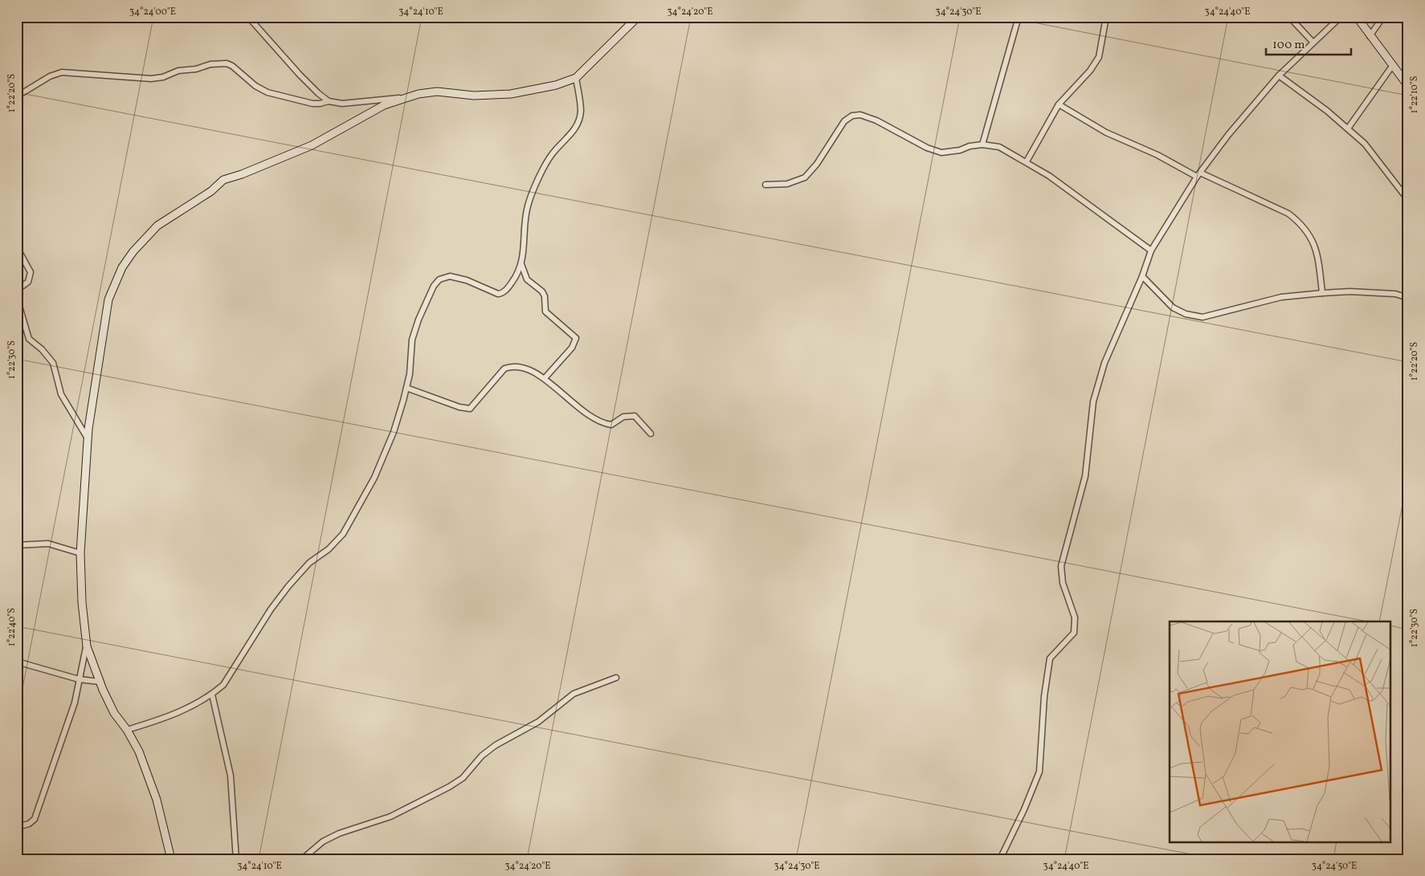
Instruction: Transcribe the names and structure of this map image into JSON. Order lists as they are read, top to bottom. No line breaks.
{"scale_bar":"100 m","coordinates":["34°24'00\"E","34°24'10\"E","34°24'20\"E","34°24'30\"E","34°24'40\"E","1°22'20\"S","1°22'10\"S","1°22'30\"S","1°22'40\"S","34°24'50\"E"]}
